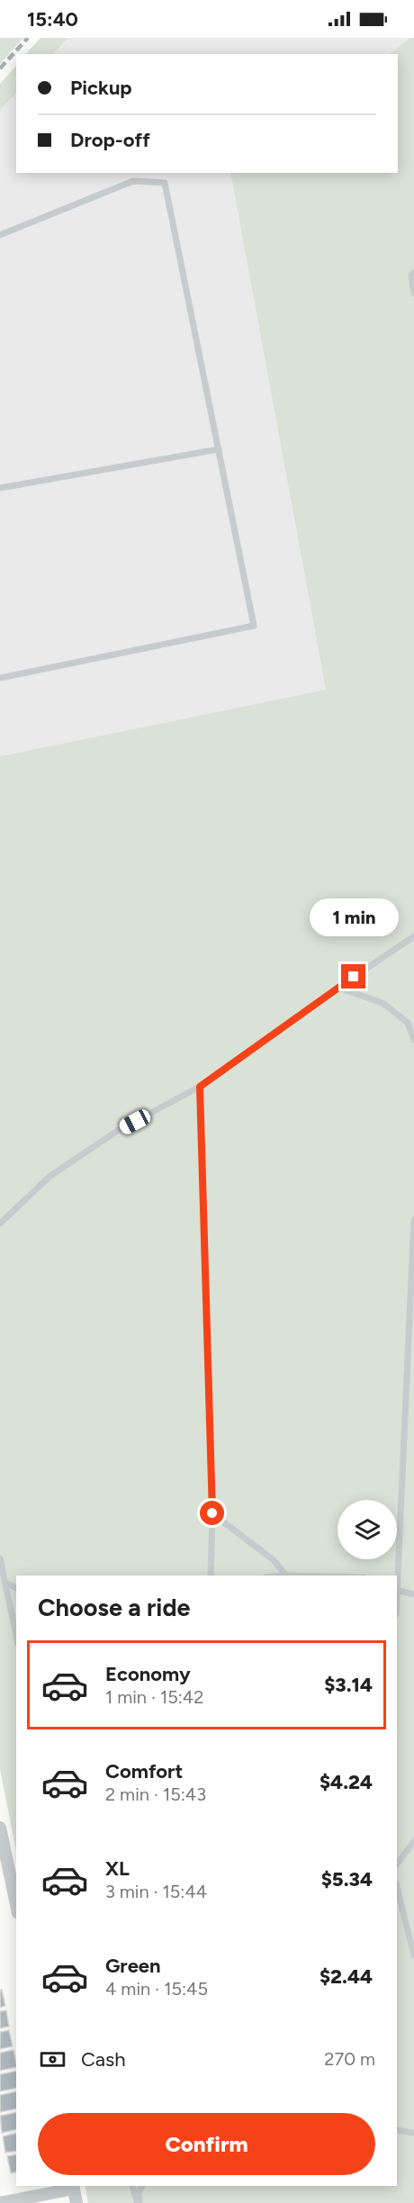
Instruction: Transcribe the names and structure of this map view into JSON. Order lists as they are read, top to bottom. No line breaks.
{"page":{"status":"15:40","banner":["Pickup","Drop-off"],"bubble":"1 min","heading":"Choose a ride","list":[{"name":"Economy","note":"1 min · 15:42","value":"$3.14"},{"name":"Comfort","note":"2 min · 15:43","value":"$4.24"},{"name":"XL","note":"3 min · 15:44","value":"$5.34"},{"name":"Green","note":"4 min · 15:45","value":"$2.44"}],"pay":["Cash","270 m"],"buttons":"Confirm"}}
